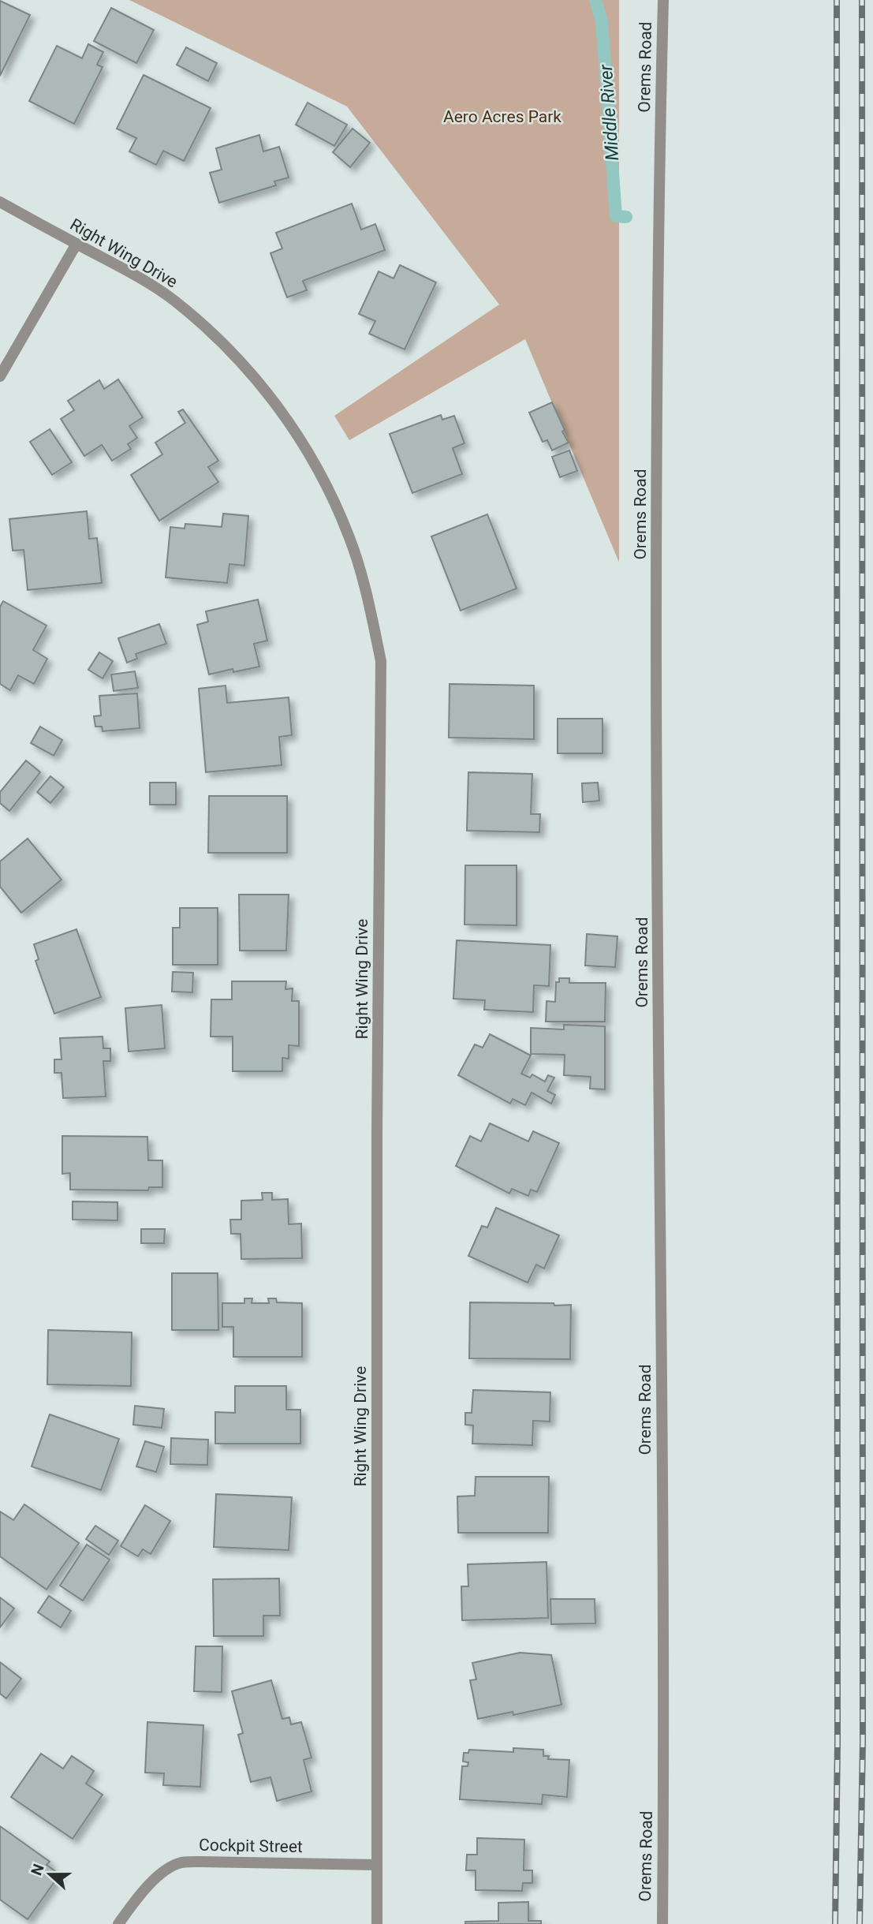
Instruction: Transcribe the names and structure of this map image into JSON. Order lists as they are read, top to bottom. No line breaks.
{"streets":{"street":["Orems Road","Right Wing Drive","Cockpit Street"]},"crossings":[["Right Wing Drive","Cockpit Street"]],"water":["Middle River"],"parks":["Aero Acres Park"],"north":"left"}
